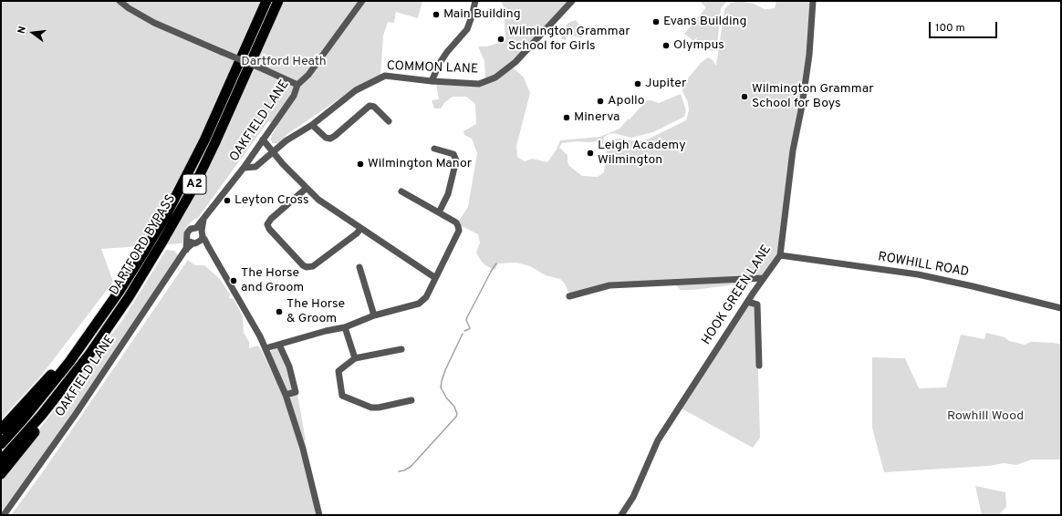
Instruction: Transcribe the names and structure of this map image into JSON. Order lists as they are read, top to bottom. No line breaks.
{"streets":{"highway":["A2","DARTFORD BYPASS"],"street":["COMMON LANE","OAKFIELD LANE","ROWHILL ROAD","HOOK GREEN LANE"]},"crossings":[["COMMON LANE","OAKFIELD LANE"],["ROWHILL ROAD","HOOK GREEN LANE"]],"parks":["Dartford Heath","Rowhill Wood"],"places":["Main Building","Evans Building","Wilmington Grammar School for Girls","Olympus","Jupiter","Wilmington Grammar School for Boys","Apollo","Minerva","Leigh Academy Wilmington","Wilmington Manor","Leyton Cross","The Horse and Groom","The Horse & Groom"],"scale_bar":"100 m","north":"left"}
